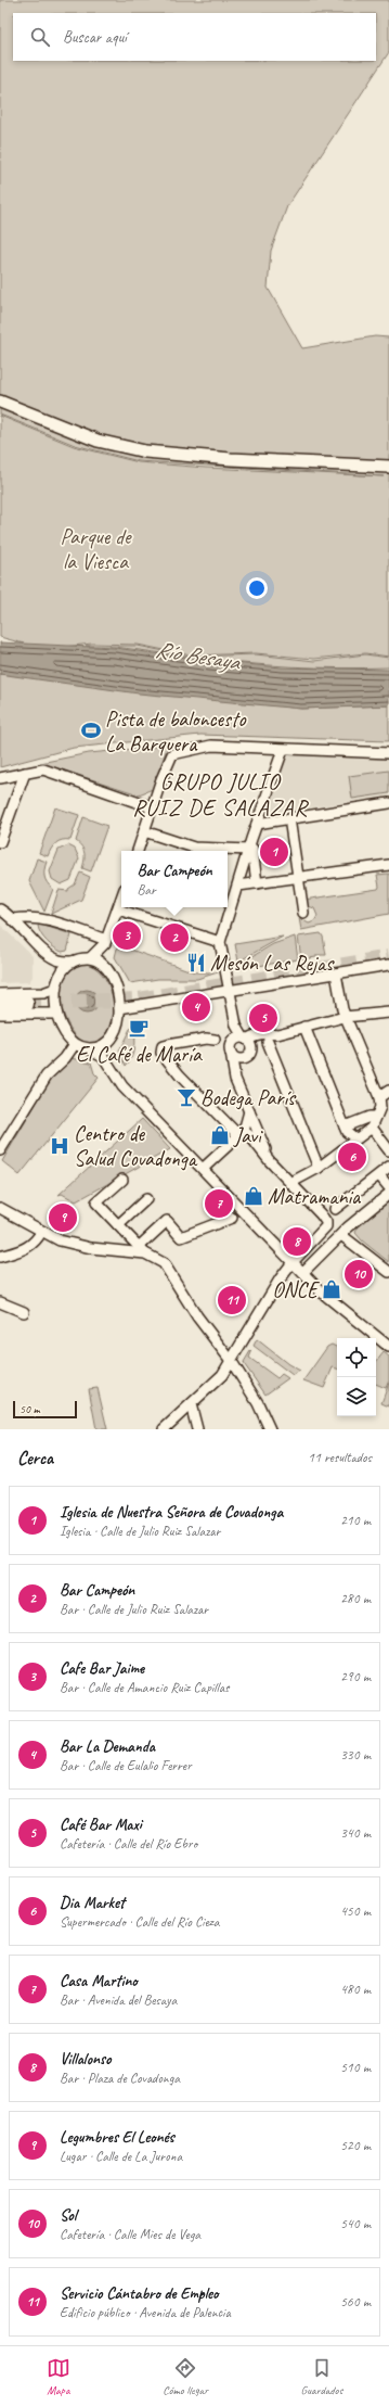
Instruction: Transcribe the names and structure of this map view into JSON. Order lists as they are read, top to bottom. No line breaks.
{"districts":["GRUPO JULIO RUIZ DE SALAZAR"],"water":["Río Besaya"],"parks":["Parque de la Viesca"],"places":{"sports":["Pista de baloncesto La Barquera"],"restaurant":["Mesón Las Rejas"],"cafe":["El Café de María"],"bar":["Bodega París"],"shop":["Javi","Matramania","ONCE"],"hospital":["Centro de Salud Covadonga"]},"scale_bar":"50 m","page":{"search":"Buscar aquí","pins":["1","3","2","4","5","6","7","9","8","10","11"],"popup":["Bar Campeón","Bar"],"scale":"50 m","heading":["Cerca","11 resultados"],"list":[{"mark":"1","name":"Iglesia de Nuestra Señora de Covadonga","note":"Iglesia · Calle de Julio Ruiz Salazar","value":"210 m"},{"mark":"2","name":"Bar Campeón","note":"Bar · Calle de Julio Ruiz Salazar","value":"280 m"},{"mark":"3","name":"Cafe Bar Jaime","note":"Bar · Calle de Amancio Ruiz Capillas","value":"290 m"},{"mark":"4","name":"Bar La Demanda","note":"Bar · Calle de Eulalio Ferrer","value":"330 m"},{"mark":"5","name":"Café Bar Maxi","note":"Cafetería · Calle del Río Ebro","value":"340 m"},{"mark":"6","name":"Dia Market","note":"Supermercado · Calle del Río Cieza","value":"450 m"},{"mark":"7","name":"Casa Martino","note":"Bar · Avenida del Besaya","value":"480 m"},{"mark":"8","name":"Villalonso","note":"Bar · Plaza de Covadonga","value":"510 m"},{"mark":"9","name":"Legumbres El Leonés","note":"Lugar · Calle de La Jurona","value":"520 m"},{"mark":"10","name":"Sol","note":"Cafetería · Calle Mies de Vega","value":"540 m"},{"mark":"11","name":"Servicio Cántabro de Empleo","note":"Edificio público · Avenida de Palencia","value":"560 m"}],"nav":["Mapa","Cómo llegar","Guardados"]}}
